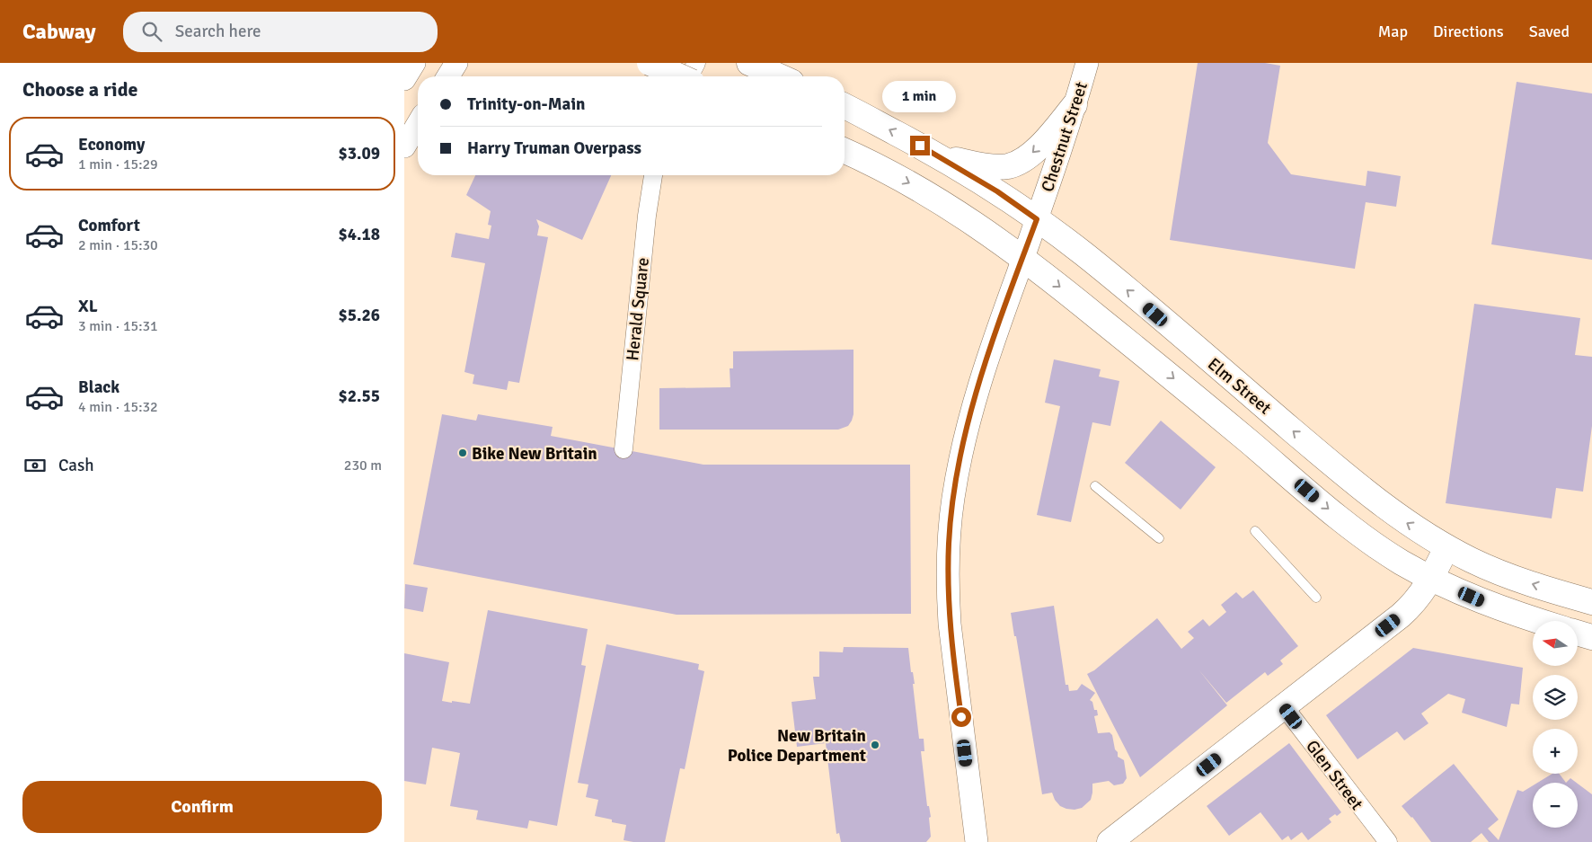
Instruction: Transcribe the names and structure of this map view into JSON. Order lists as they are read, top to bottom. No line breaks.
{"streets":{"main road":["Elm Street"],"street":["Chestnut Street","Herald Square","Glen Street"]},"crossings":[["Chestnut Street","Elm Street"]],"places":["Bike New Britain","New Britain Police Department"],"north":"left","page":{"header":"Cabway","search":"Search here","nav":["Map","Directions","Saved"],"heading":"Choose a ride","banner":["Trinity-on-Main","Harry Truman Overpass"],"bubble":"1 min","list":[{"name":"Economy","note":"1 min · 15:29","value":"$3.09"},{"name":"Comfort","note":"2 min · 15:30","value":"$4.18"},{"name":"XL","note":"3 min · 15:31","value":"$5.26"},{"name":"Black","note":"4 min · 15:32","value":"$2.55"}],"pay":["Cash","230 m"],"map_buttons":["+","−"],"buttons":"Confirm"}}
